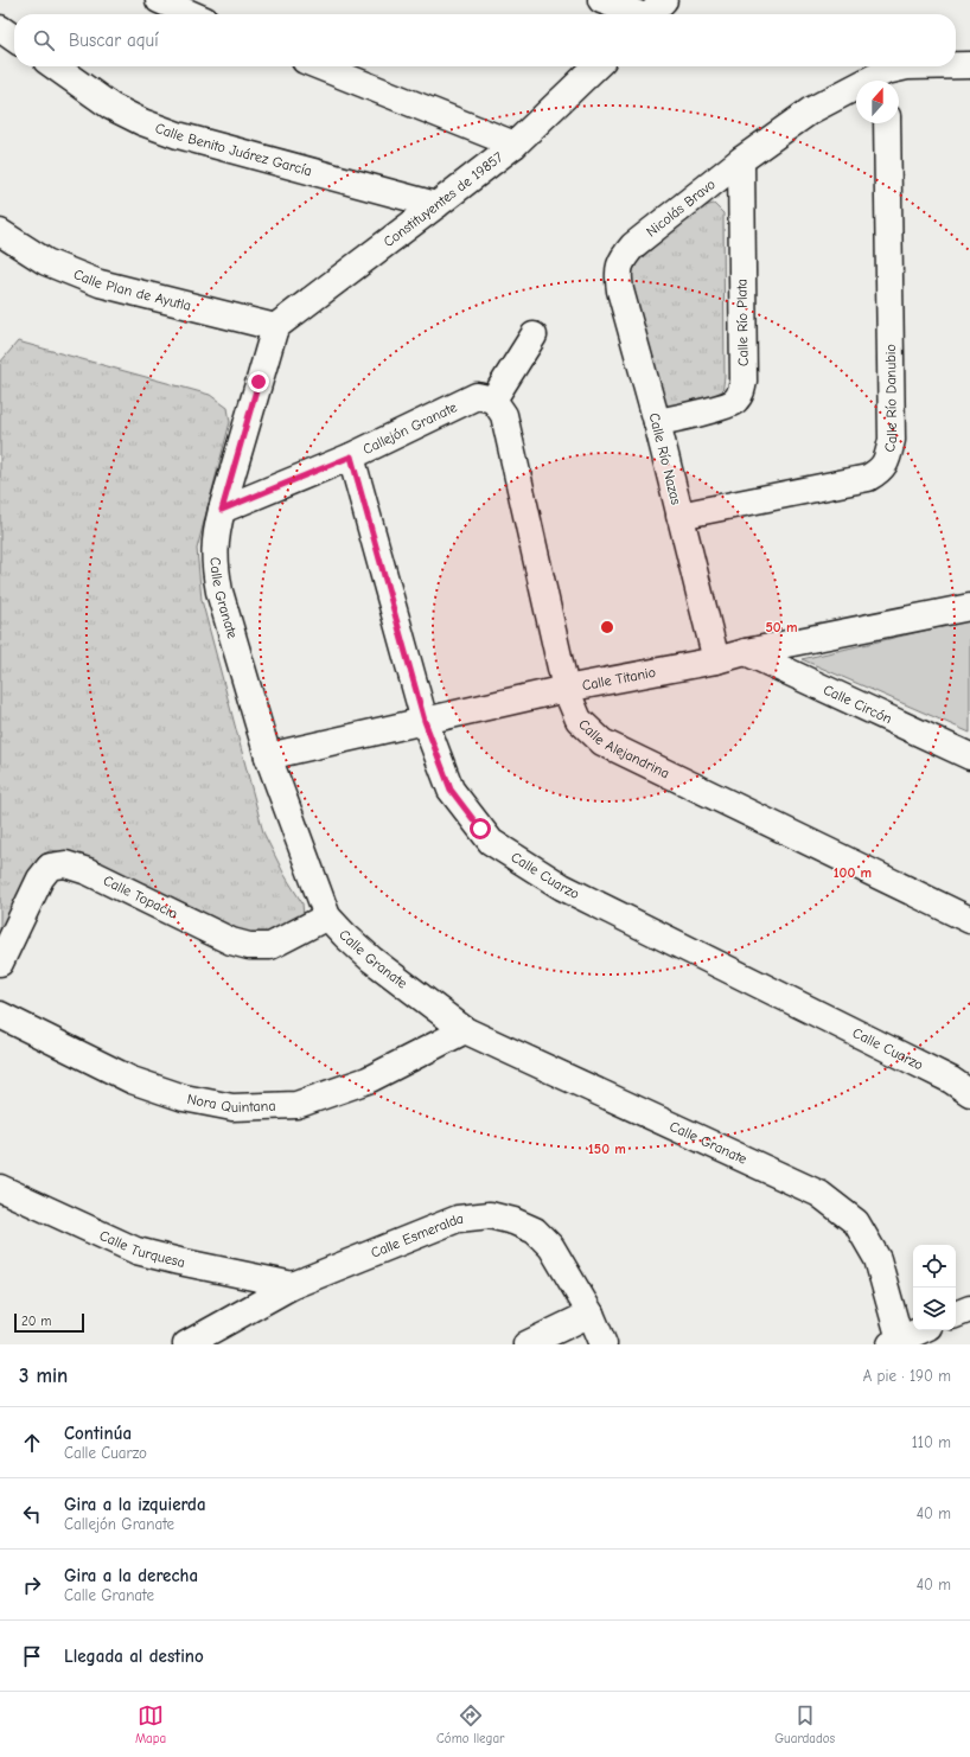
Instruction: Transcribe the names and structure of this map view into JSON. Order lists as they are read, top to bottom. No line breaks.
{"streets":{"street":["Calle Benito Juárez García","Constituyentes de 19857","Nicolás Bravo","Calle Plan de Ayutla","Calle Río Plata","Calle Río Danubio","Callejón Granate","Calle Río Nazas","Calle Granate","Calle Titanio","Calle Circón","Calle Alejandrina","Calle Cuarzo","Calle Topacio","Nora Quintana","Calle Esmeralda","Calle Turquesa"]},"crossings":[["Calle Benito Juárez García","Constituyentes de 19857"],["Constituyentes de 19857","Calle Plan de Ayutla"],["Constituyentes de 19857","Calle Granate"],["Nicolás Bravo","Calle Río Plata"],["Nicolás Bravo","Calle Río Nazas"],["Calle Plan de Ayutla","Calle Granate"],["Calle Río Plata","Calle Río Nazas"],["Calle Río Danubio","Calle Río Nazas"],["Callejón Granate","Calle Granate"],["Callejón Granate","Calle Alejandrina"],["Callejón Granate","Calle Cuarzo"],["Calle Río Nazas","Calle Titanio"],["Calle Granate","Calle Titanio"],["Calle Granate","Calle Topacio"],["Calle Granate","Nora Quintana"],["Calle Titanio","Calle Circón"],["Calle Titanio","Calle Alejandrina"],["Calle Titanio","Calle Cuarzo"],["Calle Esmeralda","Calle Turquesa"]],"scale_bar":"20 m","north":"top","page":{"search":"Buscar aquí","scale":"20 m","heading":["3 min","A pie · 190 m"],"list":[["Continúa","Calle Cuarzo","110 m"],["Gira a la izquierda","Callejón Granate","40 m"],["Gira a la derecha","Calle Granate","40 m"],"Llegada al destino"],"nav":["Mapa","Cómo llegar","Guardados"]},"rings":["50 m","100 m","150 m"]}
